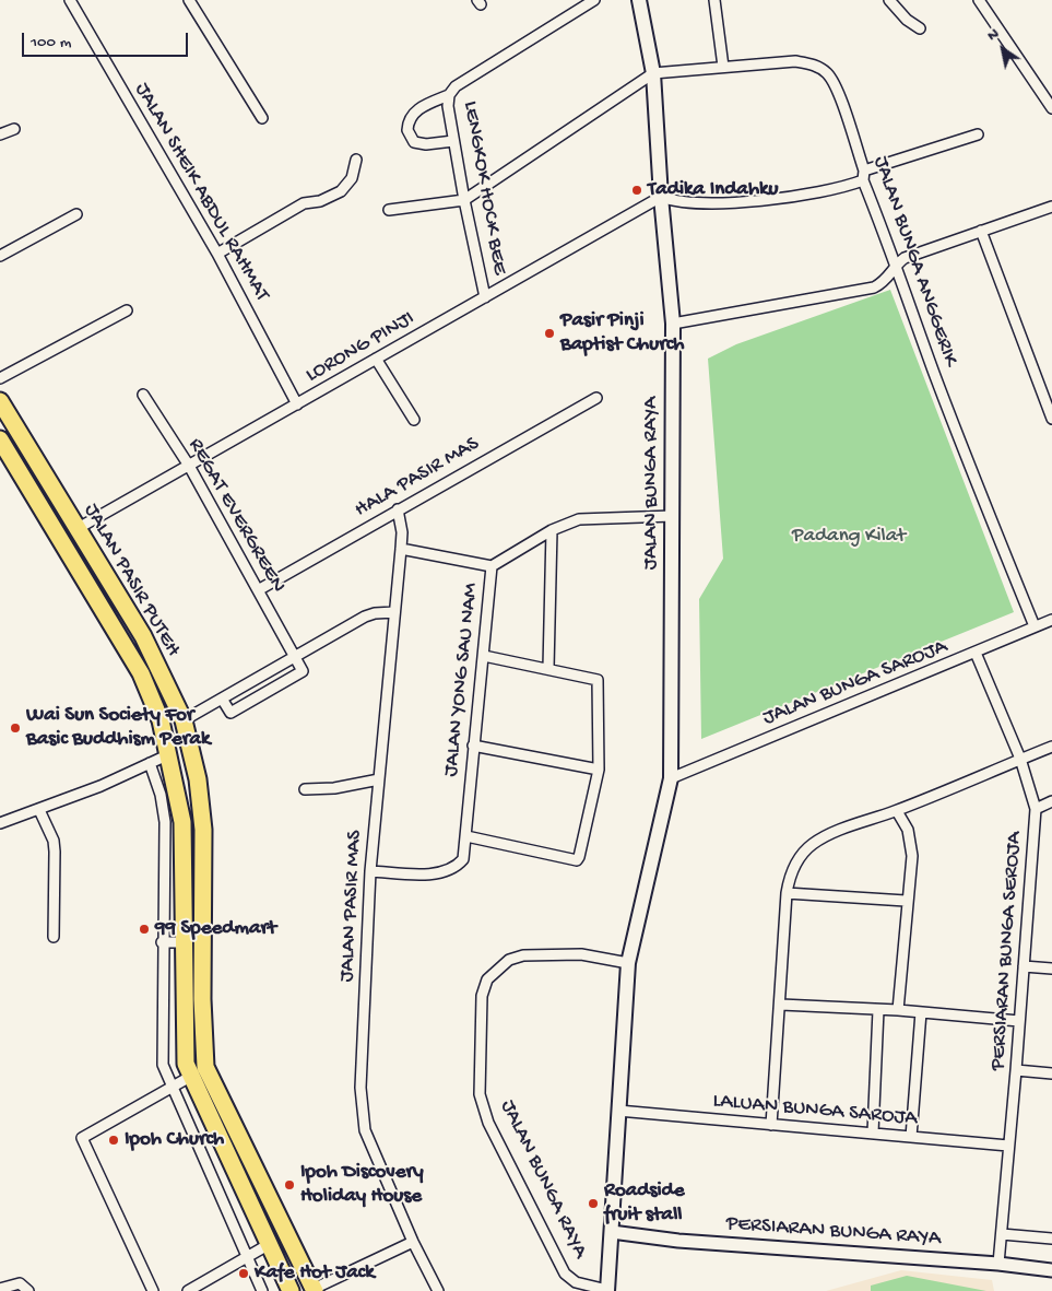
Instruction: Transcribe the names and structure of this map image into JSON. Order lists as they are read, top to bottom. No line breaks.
{"streets":{"main road":["JALAN BUNGA RAYA","JALAN PASIR PUTEH"],"street":["LENGKOK HOCK BEE","JALAN SHEIK ABDUL RAHMAT","JALAN BUNGA ANGGERIK","LORONG PINJI","HALA PASIR MAS","REGAT EVERGREEN","JALAN YONG SAU NAM","JALAN BUNGA SAROJA","JALAN PASIR MAS","PERSIARAN BUNGA SEROJA","LALUAN BUNGA SAROJA","PERSIARAN BUNGA RAYA"]},"crossings":[["LENGKOK HOCK BEE","LORONG PINJI"],["JALAN SHEIK ABDUL RAHMAT","LORONG PINJI"],["JALAN BUNGA ANGGERIK","JALAN BUNGA RAYA"],["JALAN BUNGA ANGGERIK","JALAN BUNGA SAROJA"],["LORONG PINJI","JALAN BUNGA RAYA"],["LORONG PINJI","REGAT EVERGREEN"],["LORONG PINJI","JALAN PASIR PUTEH"],["HALA PASIR MAS","REGAT EVERGREEN"],["HALA PASIR MAS","JALAN PASIR MAS"],["JALAN BUNGA RAYA","JALAN YONG SAU NAM"],["JALAN BUNGA RAYA","JALAN BUNGA SAROJA"],["JALAN BUNGA RAYA","LALUAN BUNGA SAROJA"],["JALAN BUNGA RAYA","PERSIARAN BUNGA RAYA"],["JALAN YONG SAU NAM","JALAN PASIR MAS"],["JALAN BUNGA SAROJA","PERSIARAN BUNGA SEROJA"],["PERSIARAN BUNGA SEROJA","LALUAN BUNGA SAROJA"],["PERSIARAN BUNGA SEROJA","PERSIARAN BUNGA RAYA"]],"parks":["Padang Kilat"],"places":["Tadika Indahku","Pasir Pinji Baptist Church","Wai Sun Society For Basic Buddhism Perak","99 Speedmart","Ipoh Church","Ipoh Discovery Holiday House","Roadside fruit stall","Kafe Hot Jack"],"scale_bar":"100 m","north":"top left"}
